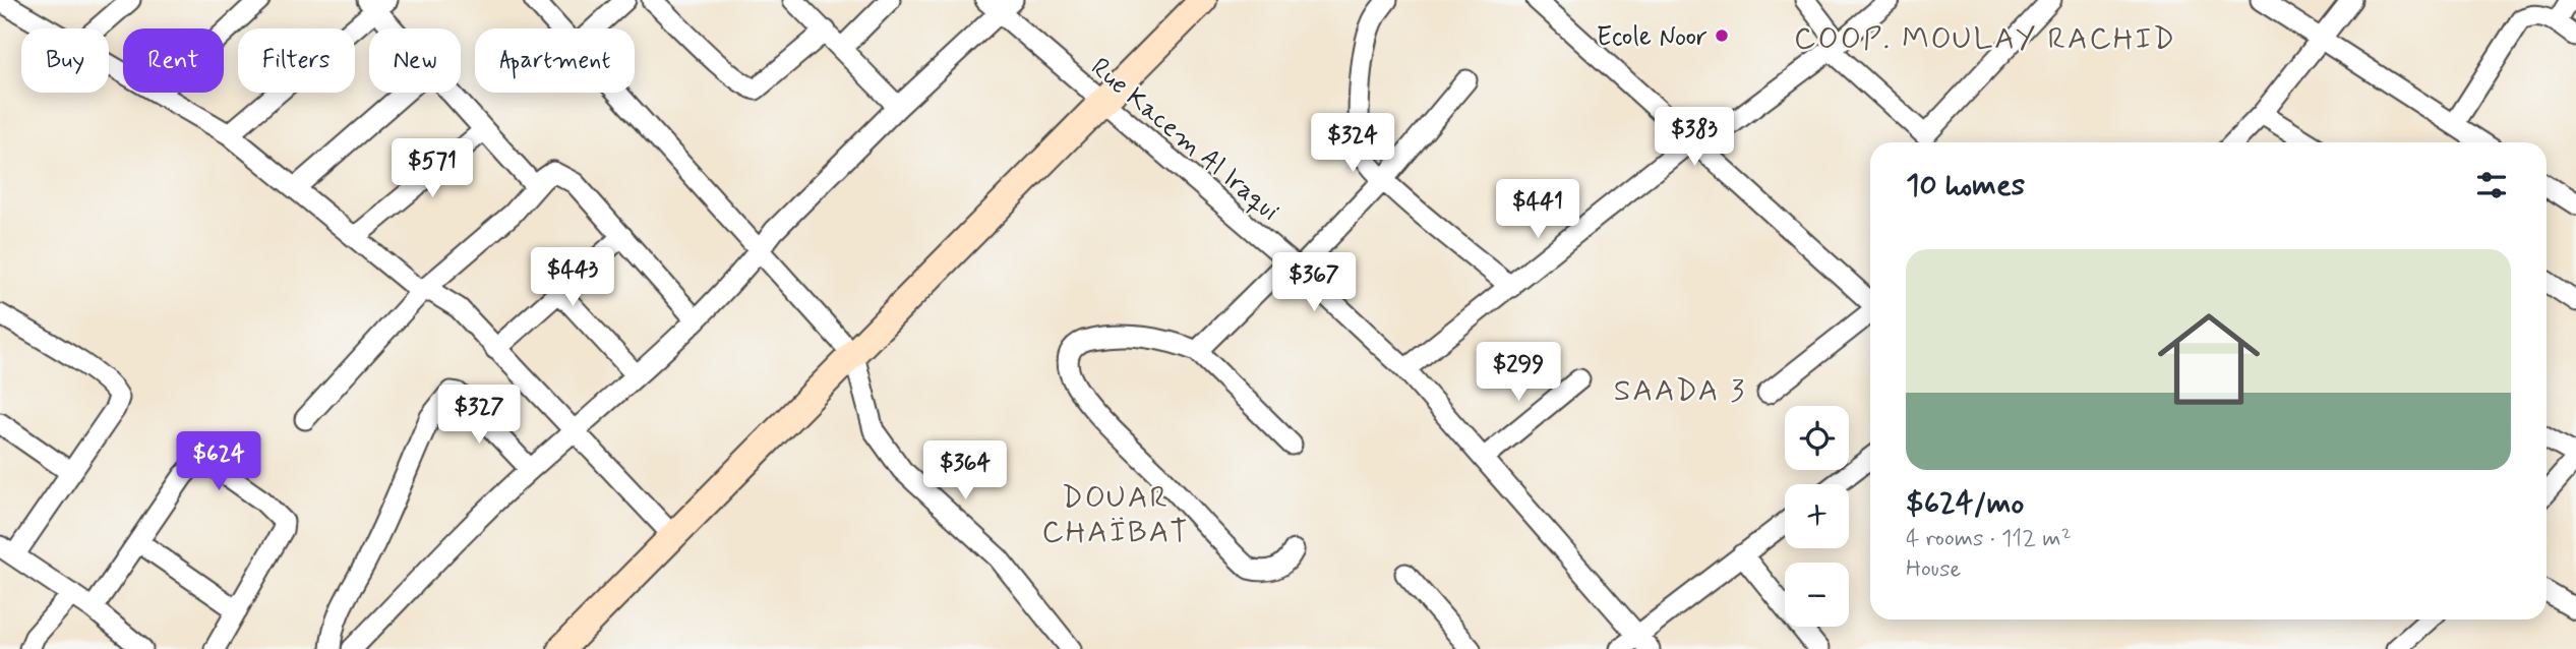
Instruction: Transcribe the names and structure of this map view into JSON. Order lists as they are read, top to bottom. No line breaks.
{"streets":{"street":["Rue Kacem Al Iraqui"]},"districts":["COOP. MOULAY RACHID","SAADA 3","DOUAR CHAÏBAT"],"places":["Ecole Noor"],"page":{"chip":["Buy","Rent","Filters","New","Apartment"],"price":["$383","$324","$571","$441","$443","$367","$299","$327","$624","$364"],"heading":"10 homes","list":[{"name":"$624/mo","note":"4 rooms · 112 m² · House"}],"map_buttons":["+","−"]}}
